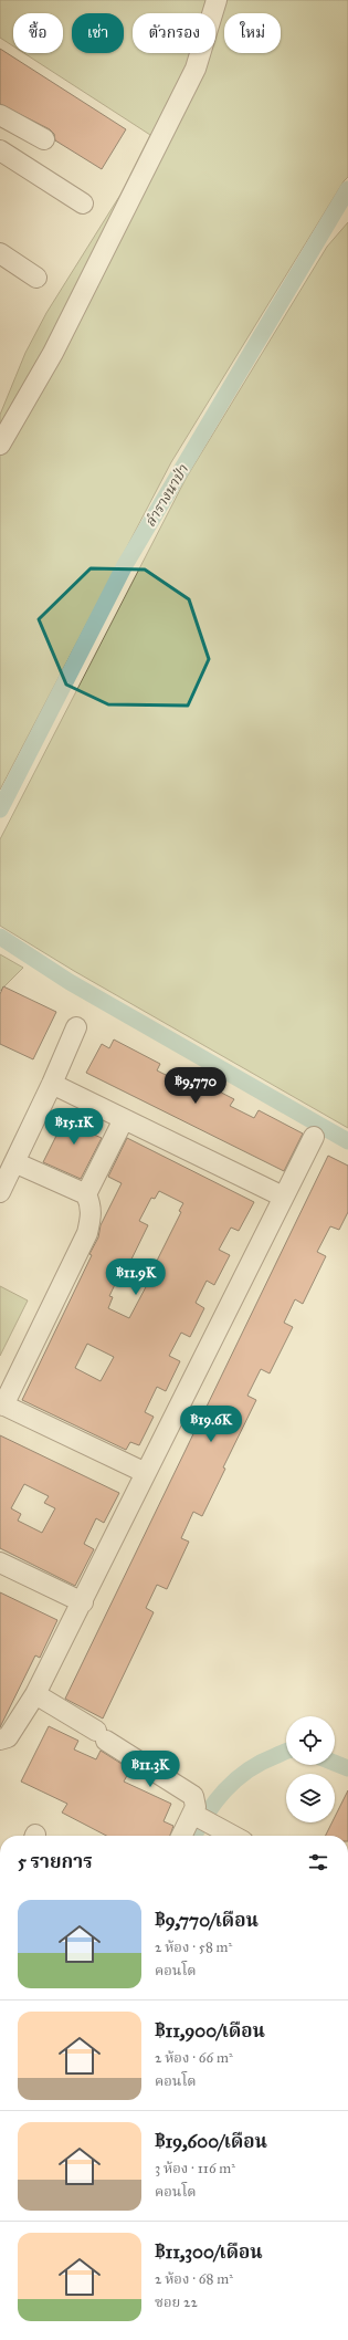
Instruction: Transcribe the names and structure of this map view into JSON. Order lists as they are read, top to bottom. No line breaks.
{"water":["ลำรางนาป่า"],"page":{"chip":["ซื้อ","เช่า","ตัวกรอง","ใหม่"],"price":["฿9,770","฿15.1K","฿11.9K","฿19.6K","฿11.3K"],"heading":"5 รายการ","list":[{"name":"฿9,770/เดือน","note":"2 ห้อง · 58 m² · คอนโด"},{"name":"฿11,900/เดือน","note":"2 ห้อง · 66 m² · คอนโด"},{"name":"฿19,600/เดือน","note":"3 ห้อง · 116 m² · คอนโด"},{"name":"฿11,300/เดือน","note":"2 ห้อง · 68 m² · ซอย 22"}]}}
